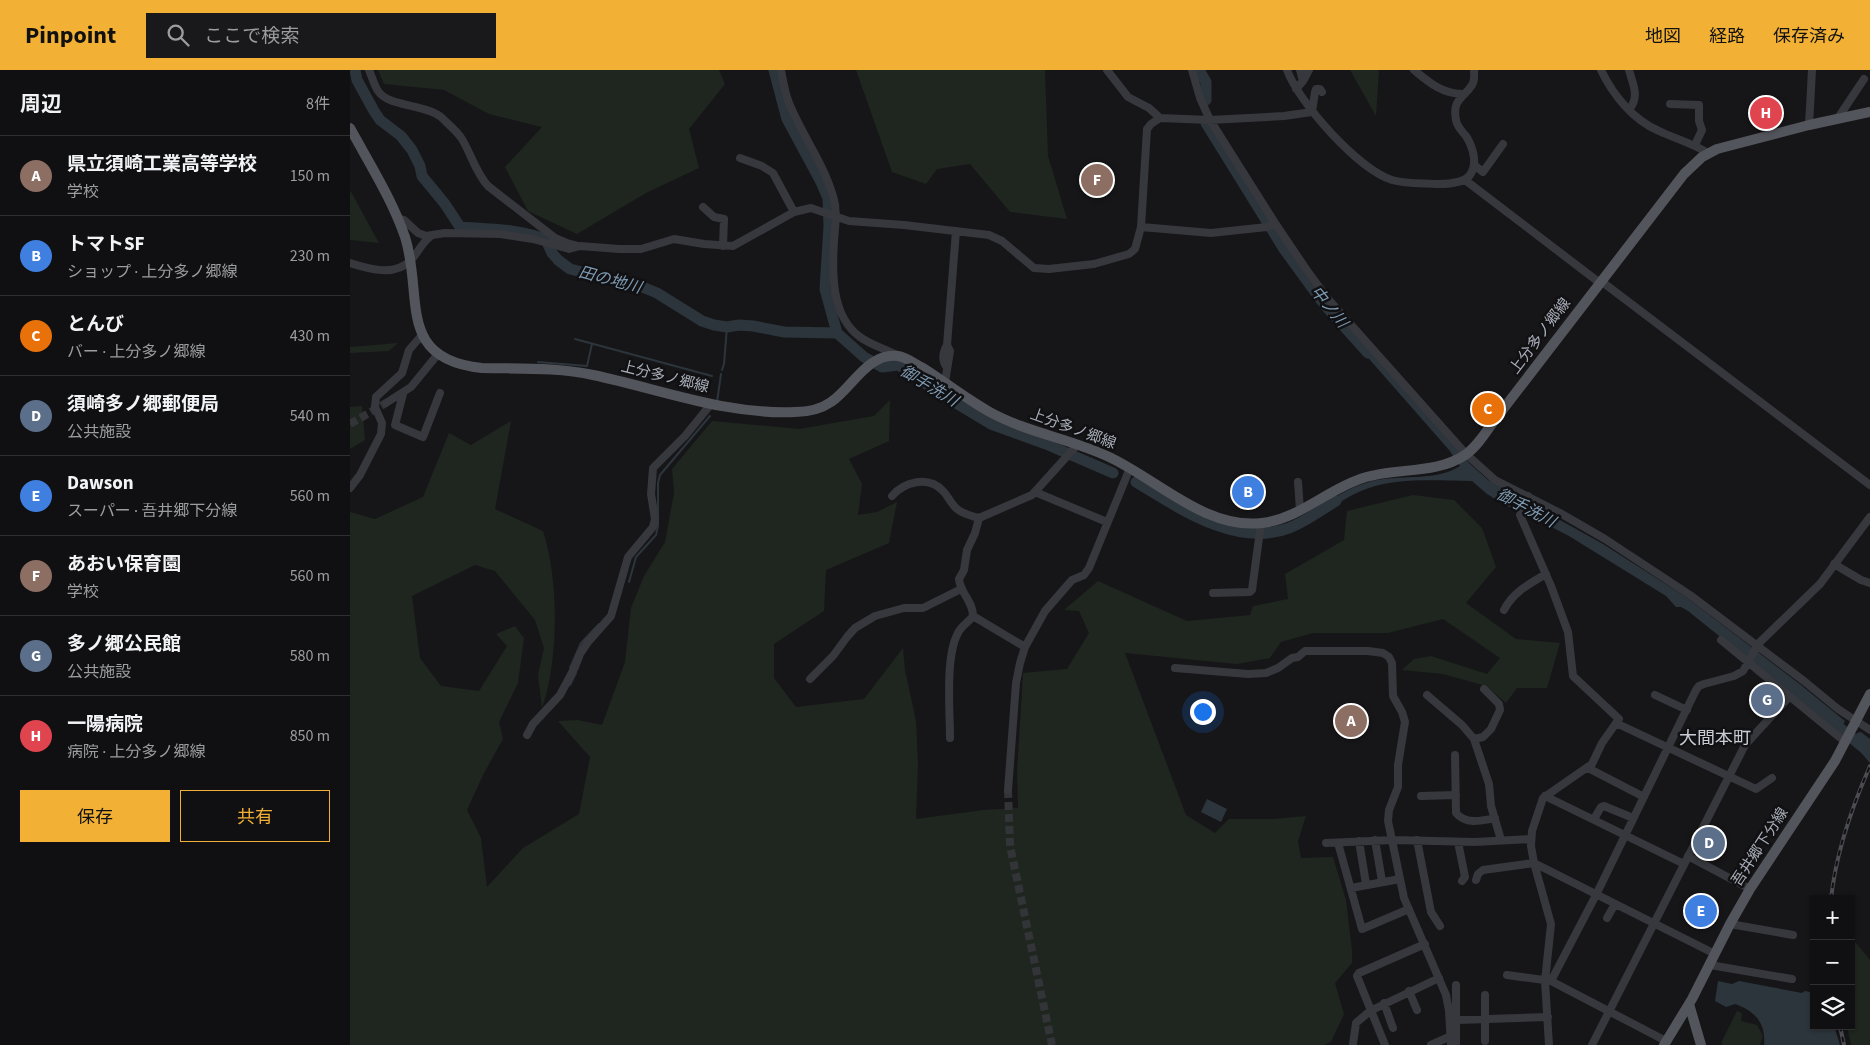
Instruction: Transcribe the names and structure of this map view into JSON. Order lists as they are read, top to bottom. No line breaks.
{"streets":{"main road":["上分多ノ郷線","吾井郷下分線"]},"districts":["大間本町"],"water":["田の地川","中ノ川","御手洗川"],"page":{"header":"Pinpoint","search":"ここで検索","nav":["地図","経路","保存済み"],"heading":["周辺","8件"],"pins":["H","F","C","B","G","A","D","E"],"list":[{"mark":"A","name":"県立須崎工業高等学校","note":"学校","value":"150 m"},{"mark":"B","name":"トマトSF","note":"ショップ · 上分多ノ郷線","value":"230 m"},{"mark":"C","name":"とんび","note":"バー · 上分多ノ郷線","value":"430 m"},{"mark":"D","name":"須崎多ノ郷郵便局","note":"公共施設","value":"540 m"},{"mark":"E","name":"Dawson","note":"スーパー · 吾井郷下分線","value":"560 m"},{"mark":"F","name":"あおい保育園","note":"学校","value":"560 m"},{"mark":"G","name":"多ノ郷公民館","note":"公共施設","value":"580 m"},{"mark":"H","name":"一陽病院","note":"病院 · 上分多ノ郷線","value":"850 m"}],"buttons":["保存","共有"],"map_buttons":["+","−"]}}
